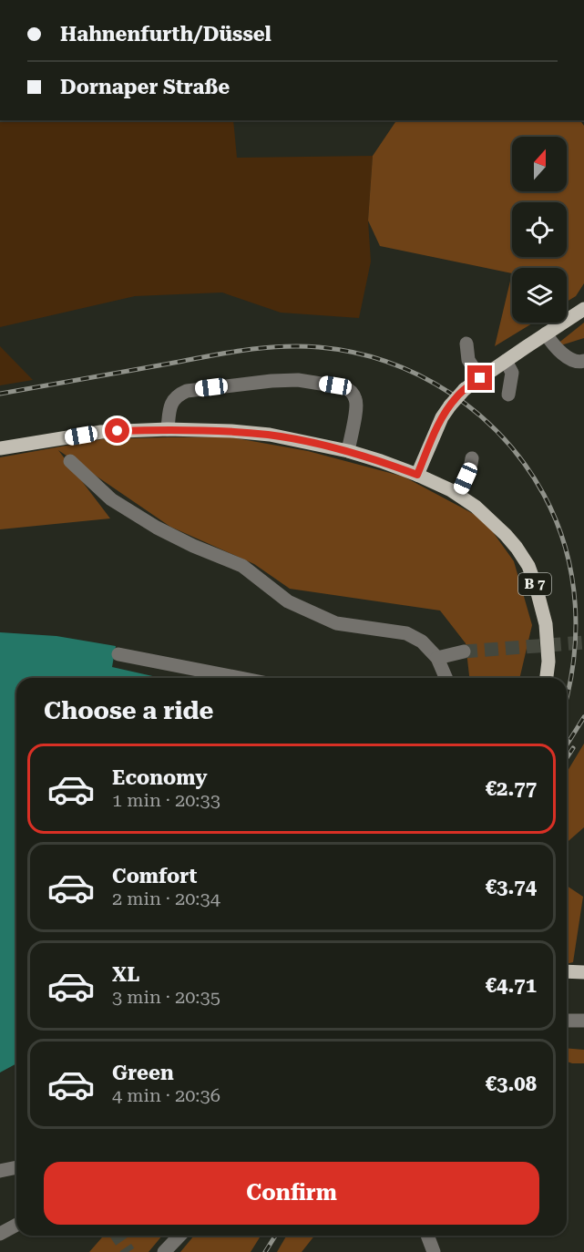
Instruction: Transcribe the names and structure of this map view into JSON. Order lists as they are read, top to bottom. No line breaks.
{"streets":{"main road":["B 7"]},"north":"top","page":{"banner":["Hahnenfurth/Düssel","Dornaper Straße"],"heading":"Choose a ride","list":[{"name":"Economy","note":"1 min · 20:33","value":"€2.77"},{"name":"Comfort","note":"2 min · 20:34","value":"€3.74"},{"name":"XL","note":"3 min · 20:35","value":"€4.71"},{"name":"Green","note":"4 min · 20:36","value":"€3.08"}],"buttons":"Confirm"}}
